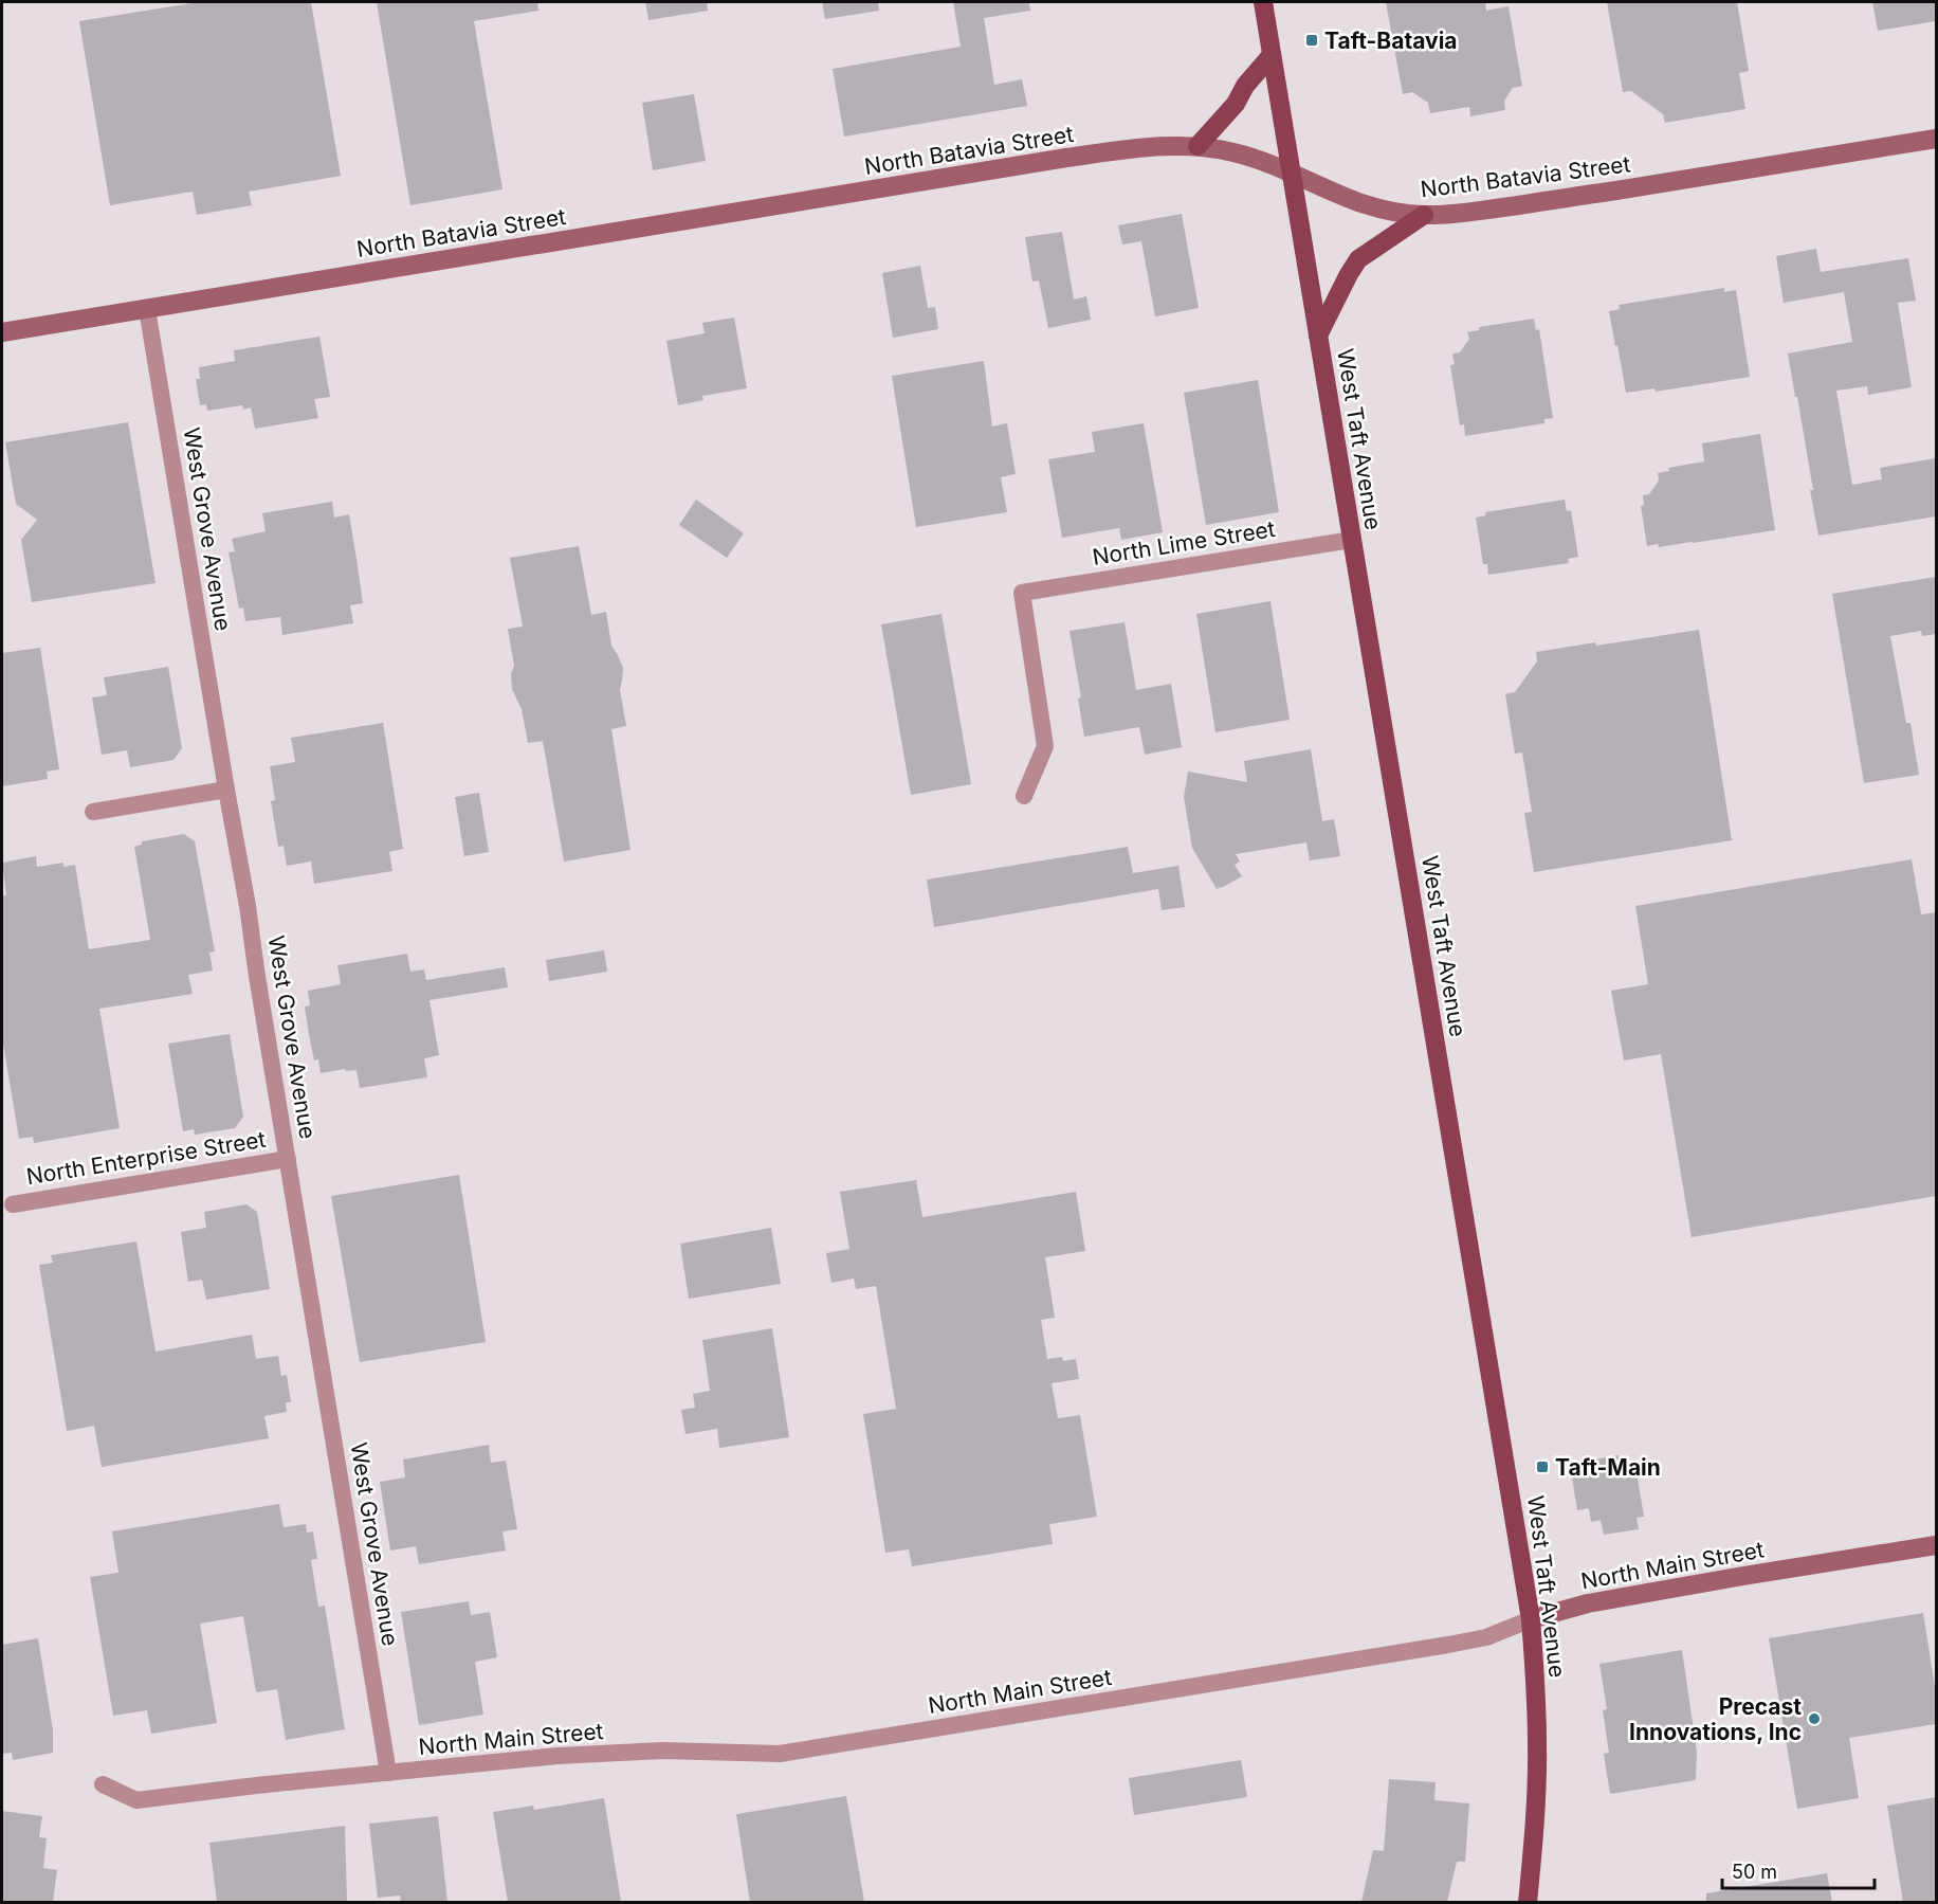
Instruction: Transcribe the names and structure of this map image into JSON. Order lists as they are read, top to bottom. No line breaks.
{"streets":{"main road":["North Batavia Street","West Taft Avenue","North Main Street"],"street":["West Grove Avenue","North Lime Street","North Enterprise Street"]},"crossings":[["North Batavia Street","West Taft Avenue"],["North Batavia Street","West Grove Avenue"],["West Taft Avenue","North Lime Street"],["West Taft Avenue","North Main Street"],["West Grove Avenue","North Enterprise Street"],["West Grove Avenue","North Main Street"]],"places":{"transit":["Taft-Batavia","Taft-Main"],"other":["Precast Innovations, Inc"]},"scale_bar":"50 m"}
